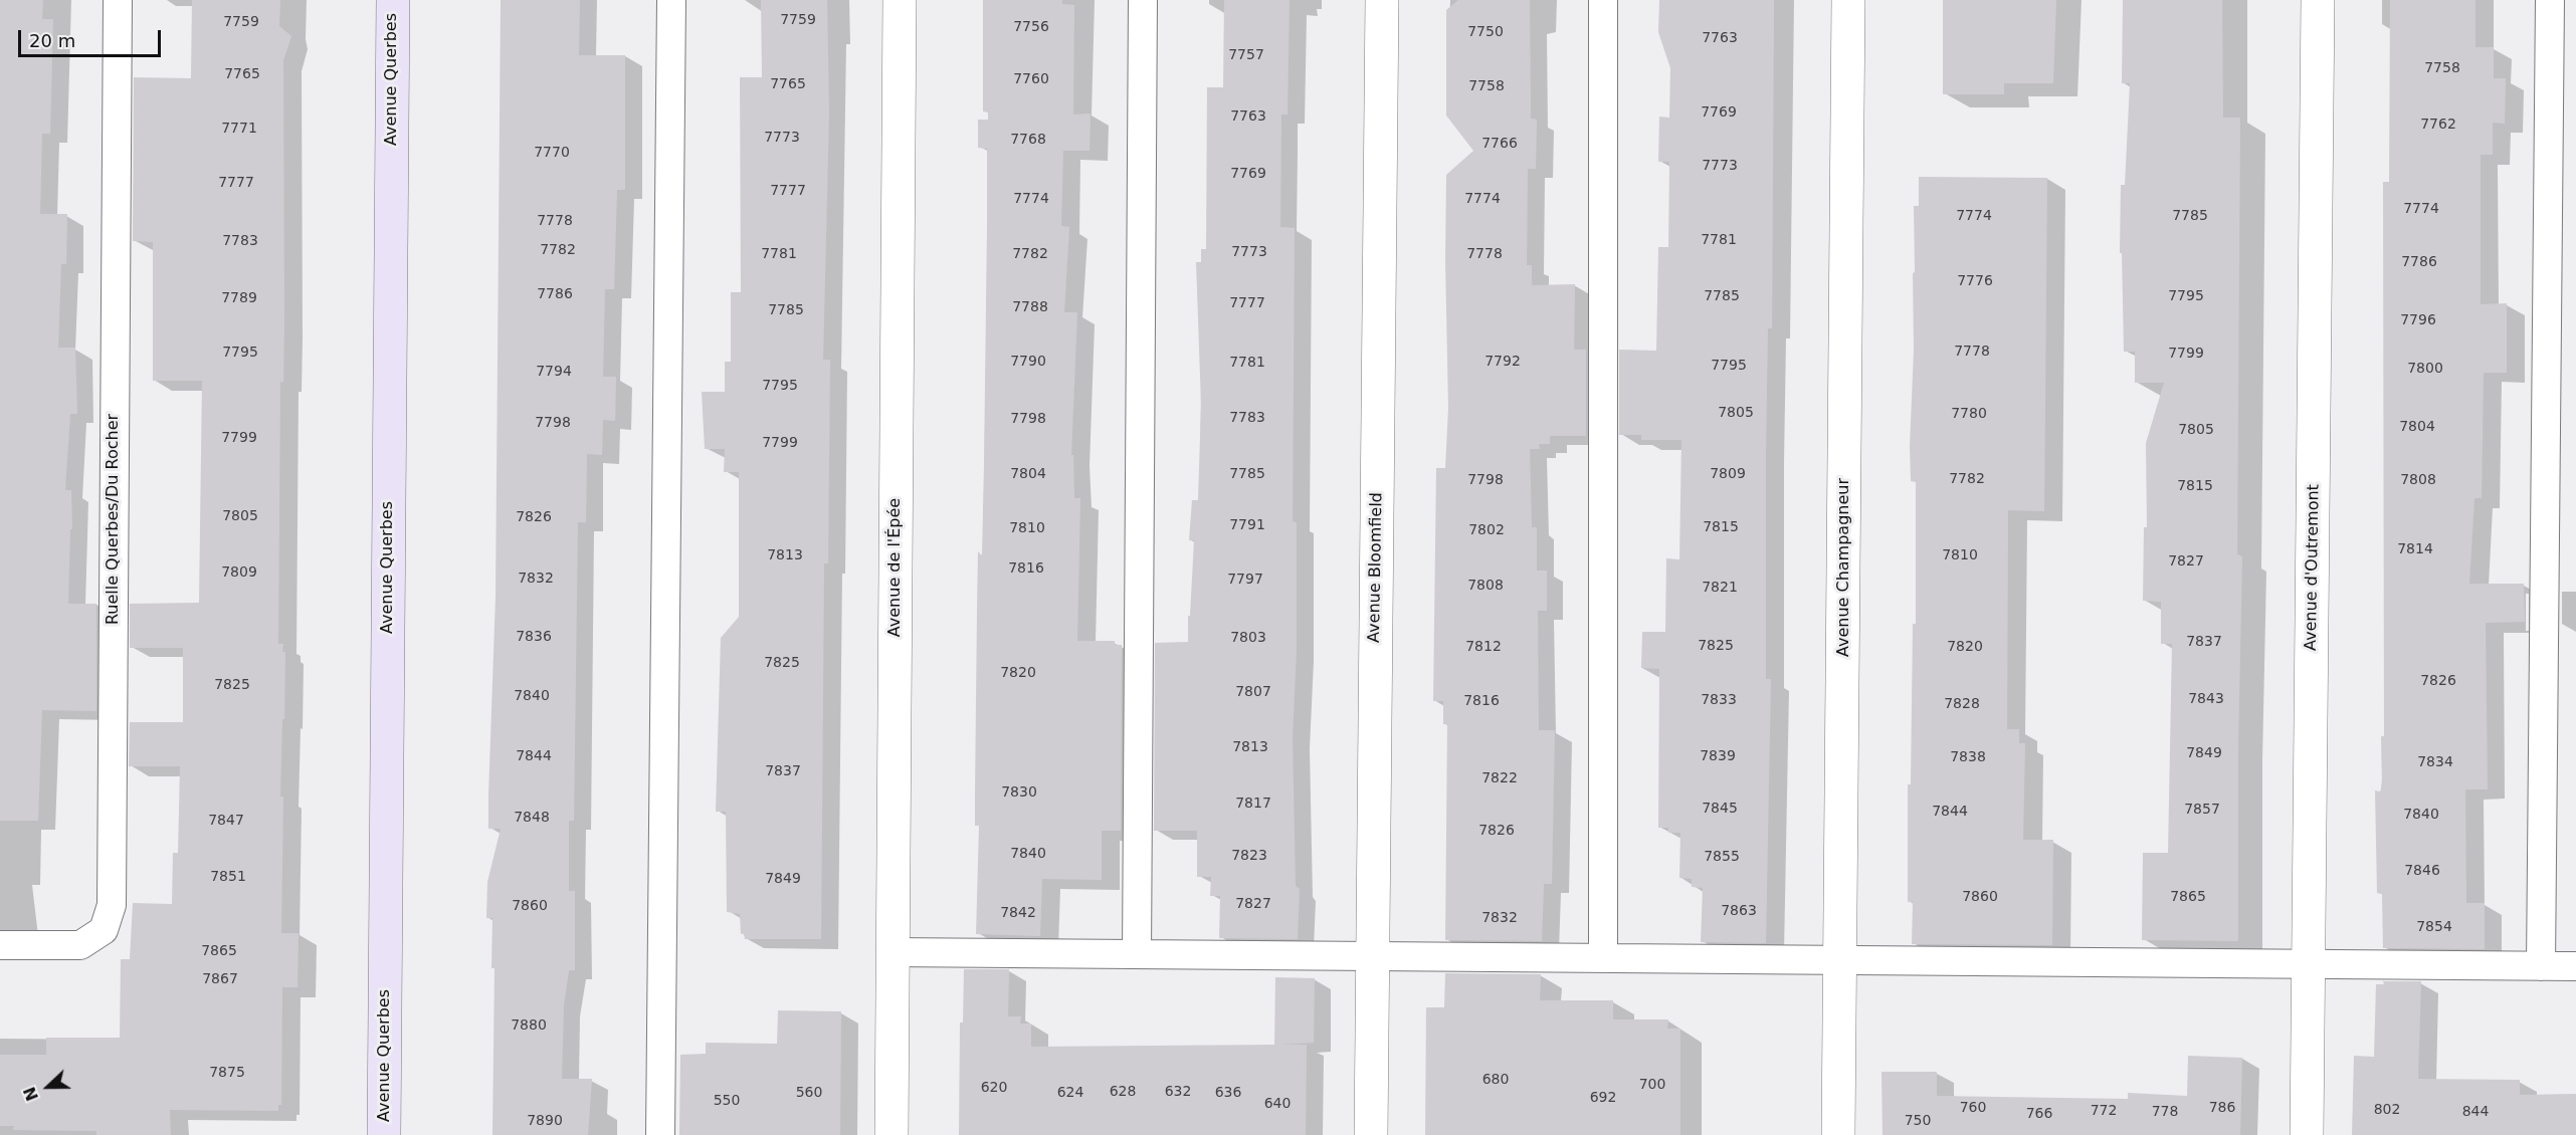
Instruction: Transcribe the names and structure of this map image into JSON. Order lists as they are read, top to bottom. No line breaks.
{"streets":{"street":["Avenue Querbes","Avenue de l'Épée","Avenue Bloomfield","Avenue Champagneur","Avenue d'Outremont"],"lane":["Ruelle Querbes/Du Rocher"]},"house_numbers":["7759","7759","7756","7750","7763","7757","7758","7765","7760","7765","7758","7769","7763","7762","7771","7773","7768","7766","7770","7773","7769","7777","7777","7774","7774","7774","7774","7785","7778","7781","7783","7782","7773","7781","7782","7778","7786","7776","7786","7785","7795","7789","7777","7788","7785","7796","7778","7795","7799","7790","7792","7781","7795","7800","7794","7795","7805","7780","7783","7798","7798","7804","7805","7799","7799","7804","7785","7809","7782","7798","7808","7815","7805","7826","7791","7815","7810","7802","7814","7813","7810","7827","7816","7809","7832","7797","7808","7821","7836","7803","7837","7825","7812","7820","7825","7820","7826","7825","7807","7840","7843","7833","7816","7828","7813","7849","7844","7839","7838","7834","7837","7822","7830","7817","7845","7857","7844","7840","7848","7847","7826","7840","7823","7855","7846","7851","7849","7860","7865","7827","7860","7863","7842","7832","7854","7865","7867","7880","7875","680","700","620","628","632","560","624","636","692","550","640","760","786","802","772","778","844","766","7890","750"],"scale_bar":"20 m","north":"left"}
